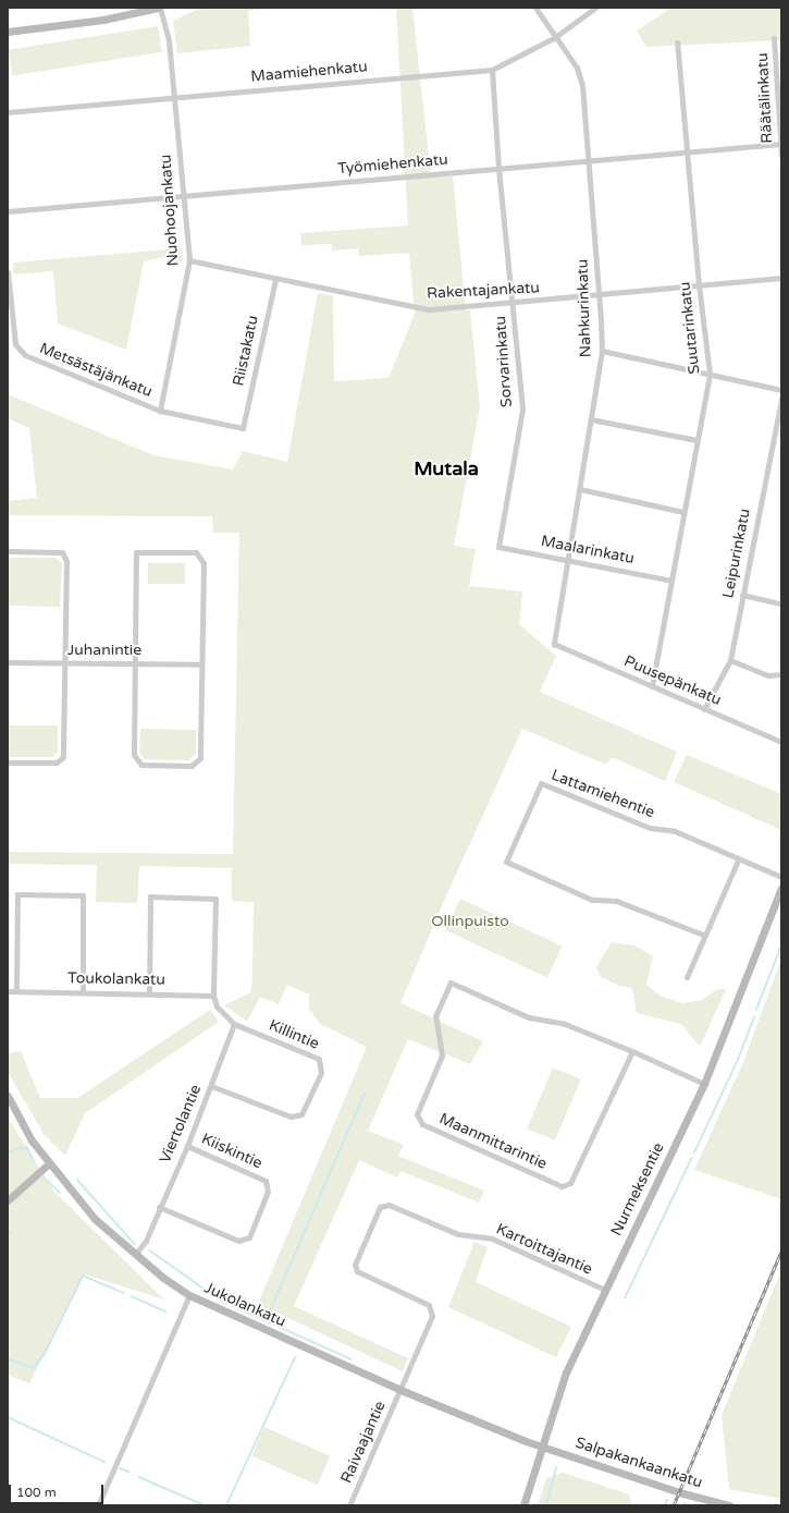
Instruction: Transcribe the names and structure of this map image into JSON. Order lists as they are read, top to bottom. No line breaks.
{"streets":{"main road":["Nurmeksentie","Jukolankatu","Salpakankaankatu"],"street":["Maamiehenkatu","Räätälinkatu","Työmiehenkatu","Nuohoojankatu","Rakentajankatu","Nahkurinkatu","Suutarinkatu","Riistakatu","Sorvarinkatu","Metsästäjänkatu","Maalarinkatu","Leipurinkatu","Juhanintie","Puusepänkatu","Lattamiehentie","Toukolankatu","Killintie","Viertolantie","Maanmittarintie","Kiiskintie","Kartoittajantie","Raivaajantie"]},"crossings":[["Maamiehenkatu","Nuohoojankatu"],["Maamiehenkatu","Nahkurinkatu"],["Maamiehenkatu","Sorvarinkatu"],["Räätälinkatu","Työmiehenkatu"],["Työmiehenkatu","Nuohoojankatu"],["Työmiehenkatu","Nahkurinkatu"],["Työmiehenkatu","Suutarinkatu"],["Työmiehenkatu","Sorvarinkatu"],["Nuohoojankatu","Rakentajankatu"],["Nuohoojankatu","Metsästäjänkatu"],["Rakentajankatu","Nahkurinkatu"],["Rakentajankatu","Suutarinkatu"],["Rakentajankatu","Riistakatu"],["Rakentajankatu","Sorvarinkatu"],["Nahkurinkatu","Maalarinkatu"],["Nahkurinkatu","Puusepänkatu"],["Suutarinkatu","Maalarinkatu"],["Suutarinkatu","Puusepänkatu"],["Riistakatu","Metsästäjänkatu"],["Sorvarinkatu","Maalarinkatu"],["Leipurinkatu","Puusepänkatu"],["Killintie","Viertolantie"],["Viertolantie","Kiiskintie"],["Viertolantie","Jukolankatu"],["Maanmittarintie","Nurmeksentie"],["Nurmeksentie","Kartoittajantie"],["Nurmeksentie","Jukolankatu"],["Nurmeksentie","Salpakankaankatu"],["Kartoittajantie","Jukolankatu"],["Kartoittajantie","Raivaajantie"],["Jukolankatu","Raivaajantie"],["Jukolankatu","Salpakankaankatu"]],"districts":["Mutala"],"parks":["Ollinpuisto"],"scale_bar":"100 m"}
